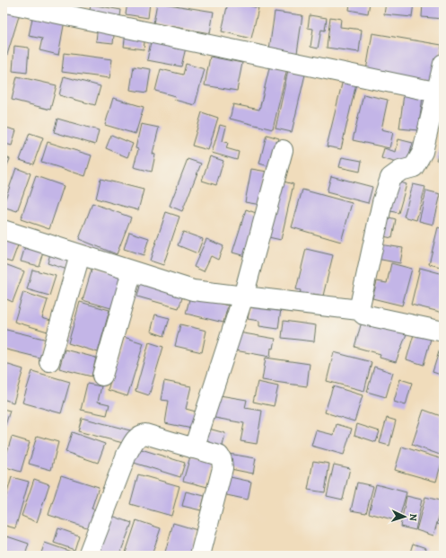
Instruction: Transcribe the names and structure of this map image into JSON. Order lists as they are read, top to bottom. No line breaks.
{"north":"right"}
